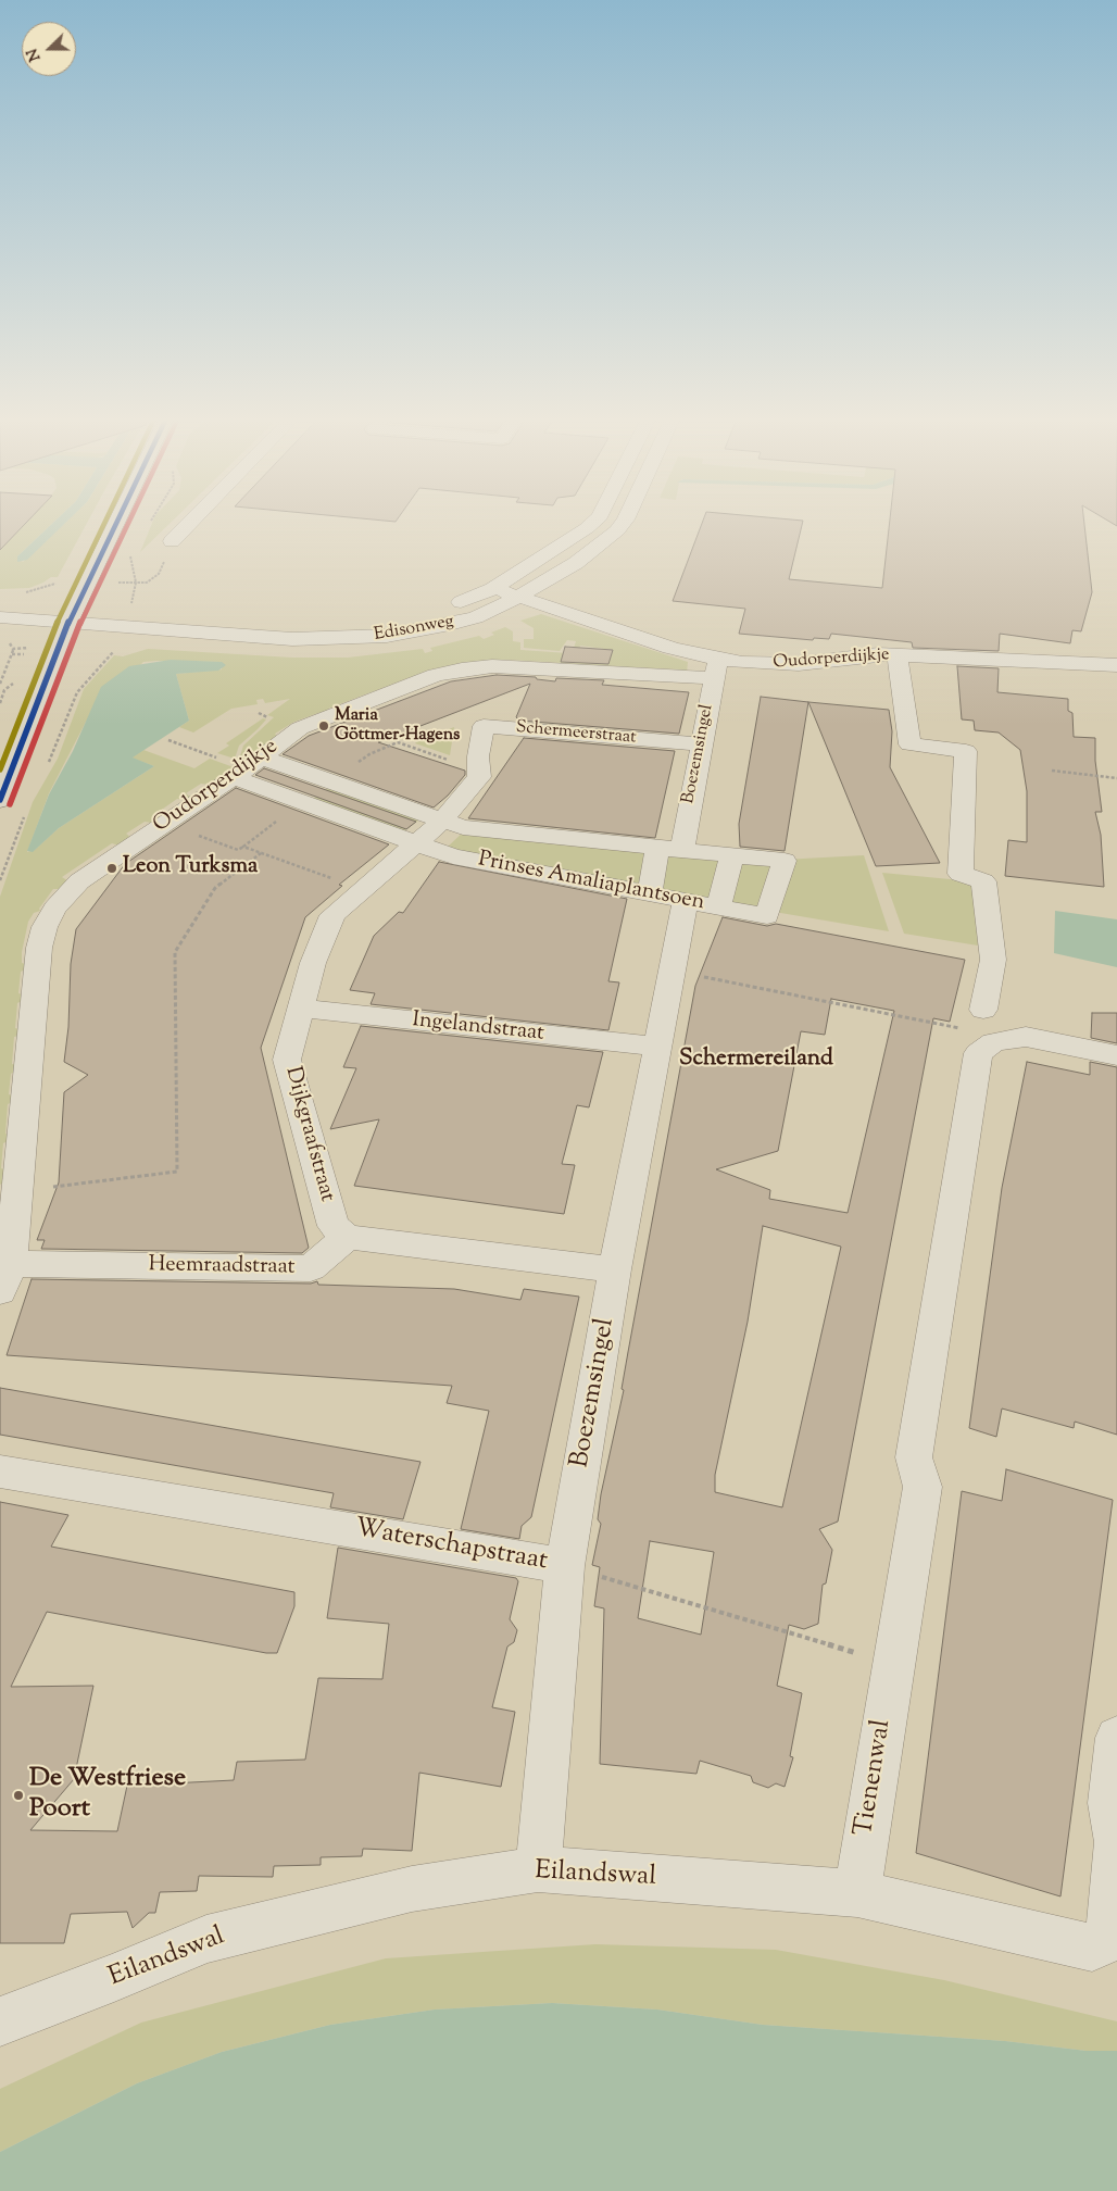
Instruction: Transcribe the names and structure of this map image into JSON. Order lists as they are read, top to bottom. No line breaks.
{"streets":{"street":["Edisonweg","Oudorperdijkje","Schermeerstraat","Boezemsingel","Prinses Amaliaplantsoen","Ingelandstraat","Dijkgraafstraat","Heemraadstraat","Waterschapstraat","Tienenwal","Eilandswal"]},"crossings":[["Edisonweg","Oudorperdijkje"],["Oudorperdijkje","Boezemsingel"],["Oudorperdijkje","Prinses Amaliaplantsoen"],["Oudorperdijkje","Heemraadstraat"],["Schermeerstraat","Boezemsingel"],["Schermeerstraat","Prinses Amaliaplantsoen"],["Boezemsingel","Prinses Amaliaplantsoen"],["Boezemsingel","Ingelandstraat"],["Boezemsingel","Waterschapstraat"],["Boezemsingel","Eilandswal"],["Prinses Amaliaplantsoen","Dijkgraafstraat"],["Ingelandstraat","Dijkgraafstraat"],["Dijkgraafstraat","Heemraadstraat"],["Waterschapstraat","Tienenwal"],["Tienenwal","Eilandswal"]],"districts":["Schermereiland"],"places":["Maria Göttmer-Hagens","Leon Turksma","De Westfriese Poort"],"north":"left"}
